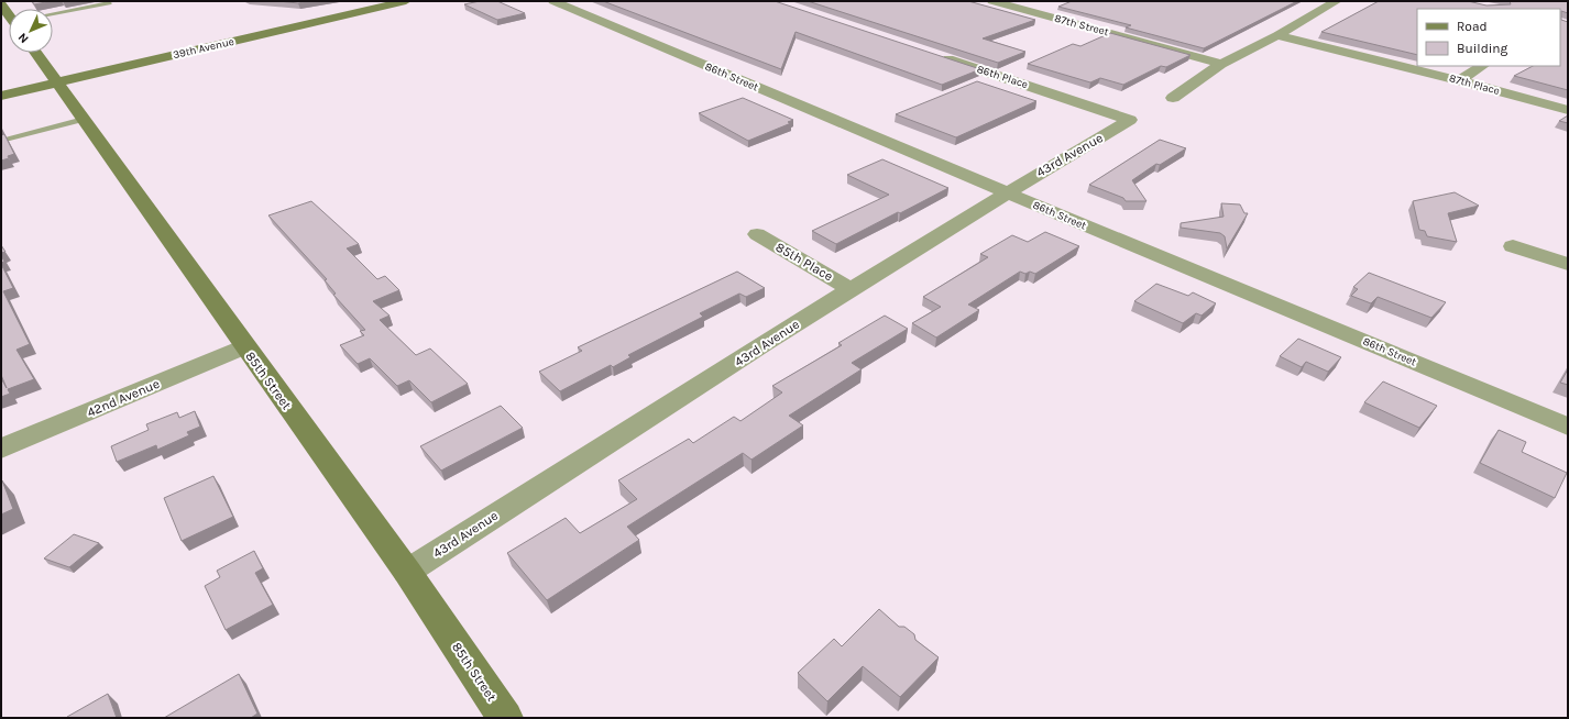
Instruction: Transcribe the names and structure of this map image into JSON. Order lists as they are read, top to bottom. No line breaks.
{"streets":{"street":["87th Street","39th Avenue","86th Street","86th Place","87th Place","43rd Avenue","85th Place","85th Street","42nd Avenue"]},"crossings":[["39th Avenue","85th Street"],["86th Street","43rd Avenue"],["86th Place","43rd Avenue"],["43rd Avenue","85th Place"],["43rd Avenue","85th Street"],["85th Street","42nd Avenue"]],"legend":["Road","Building"],"north":"bottom left"}
